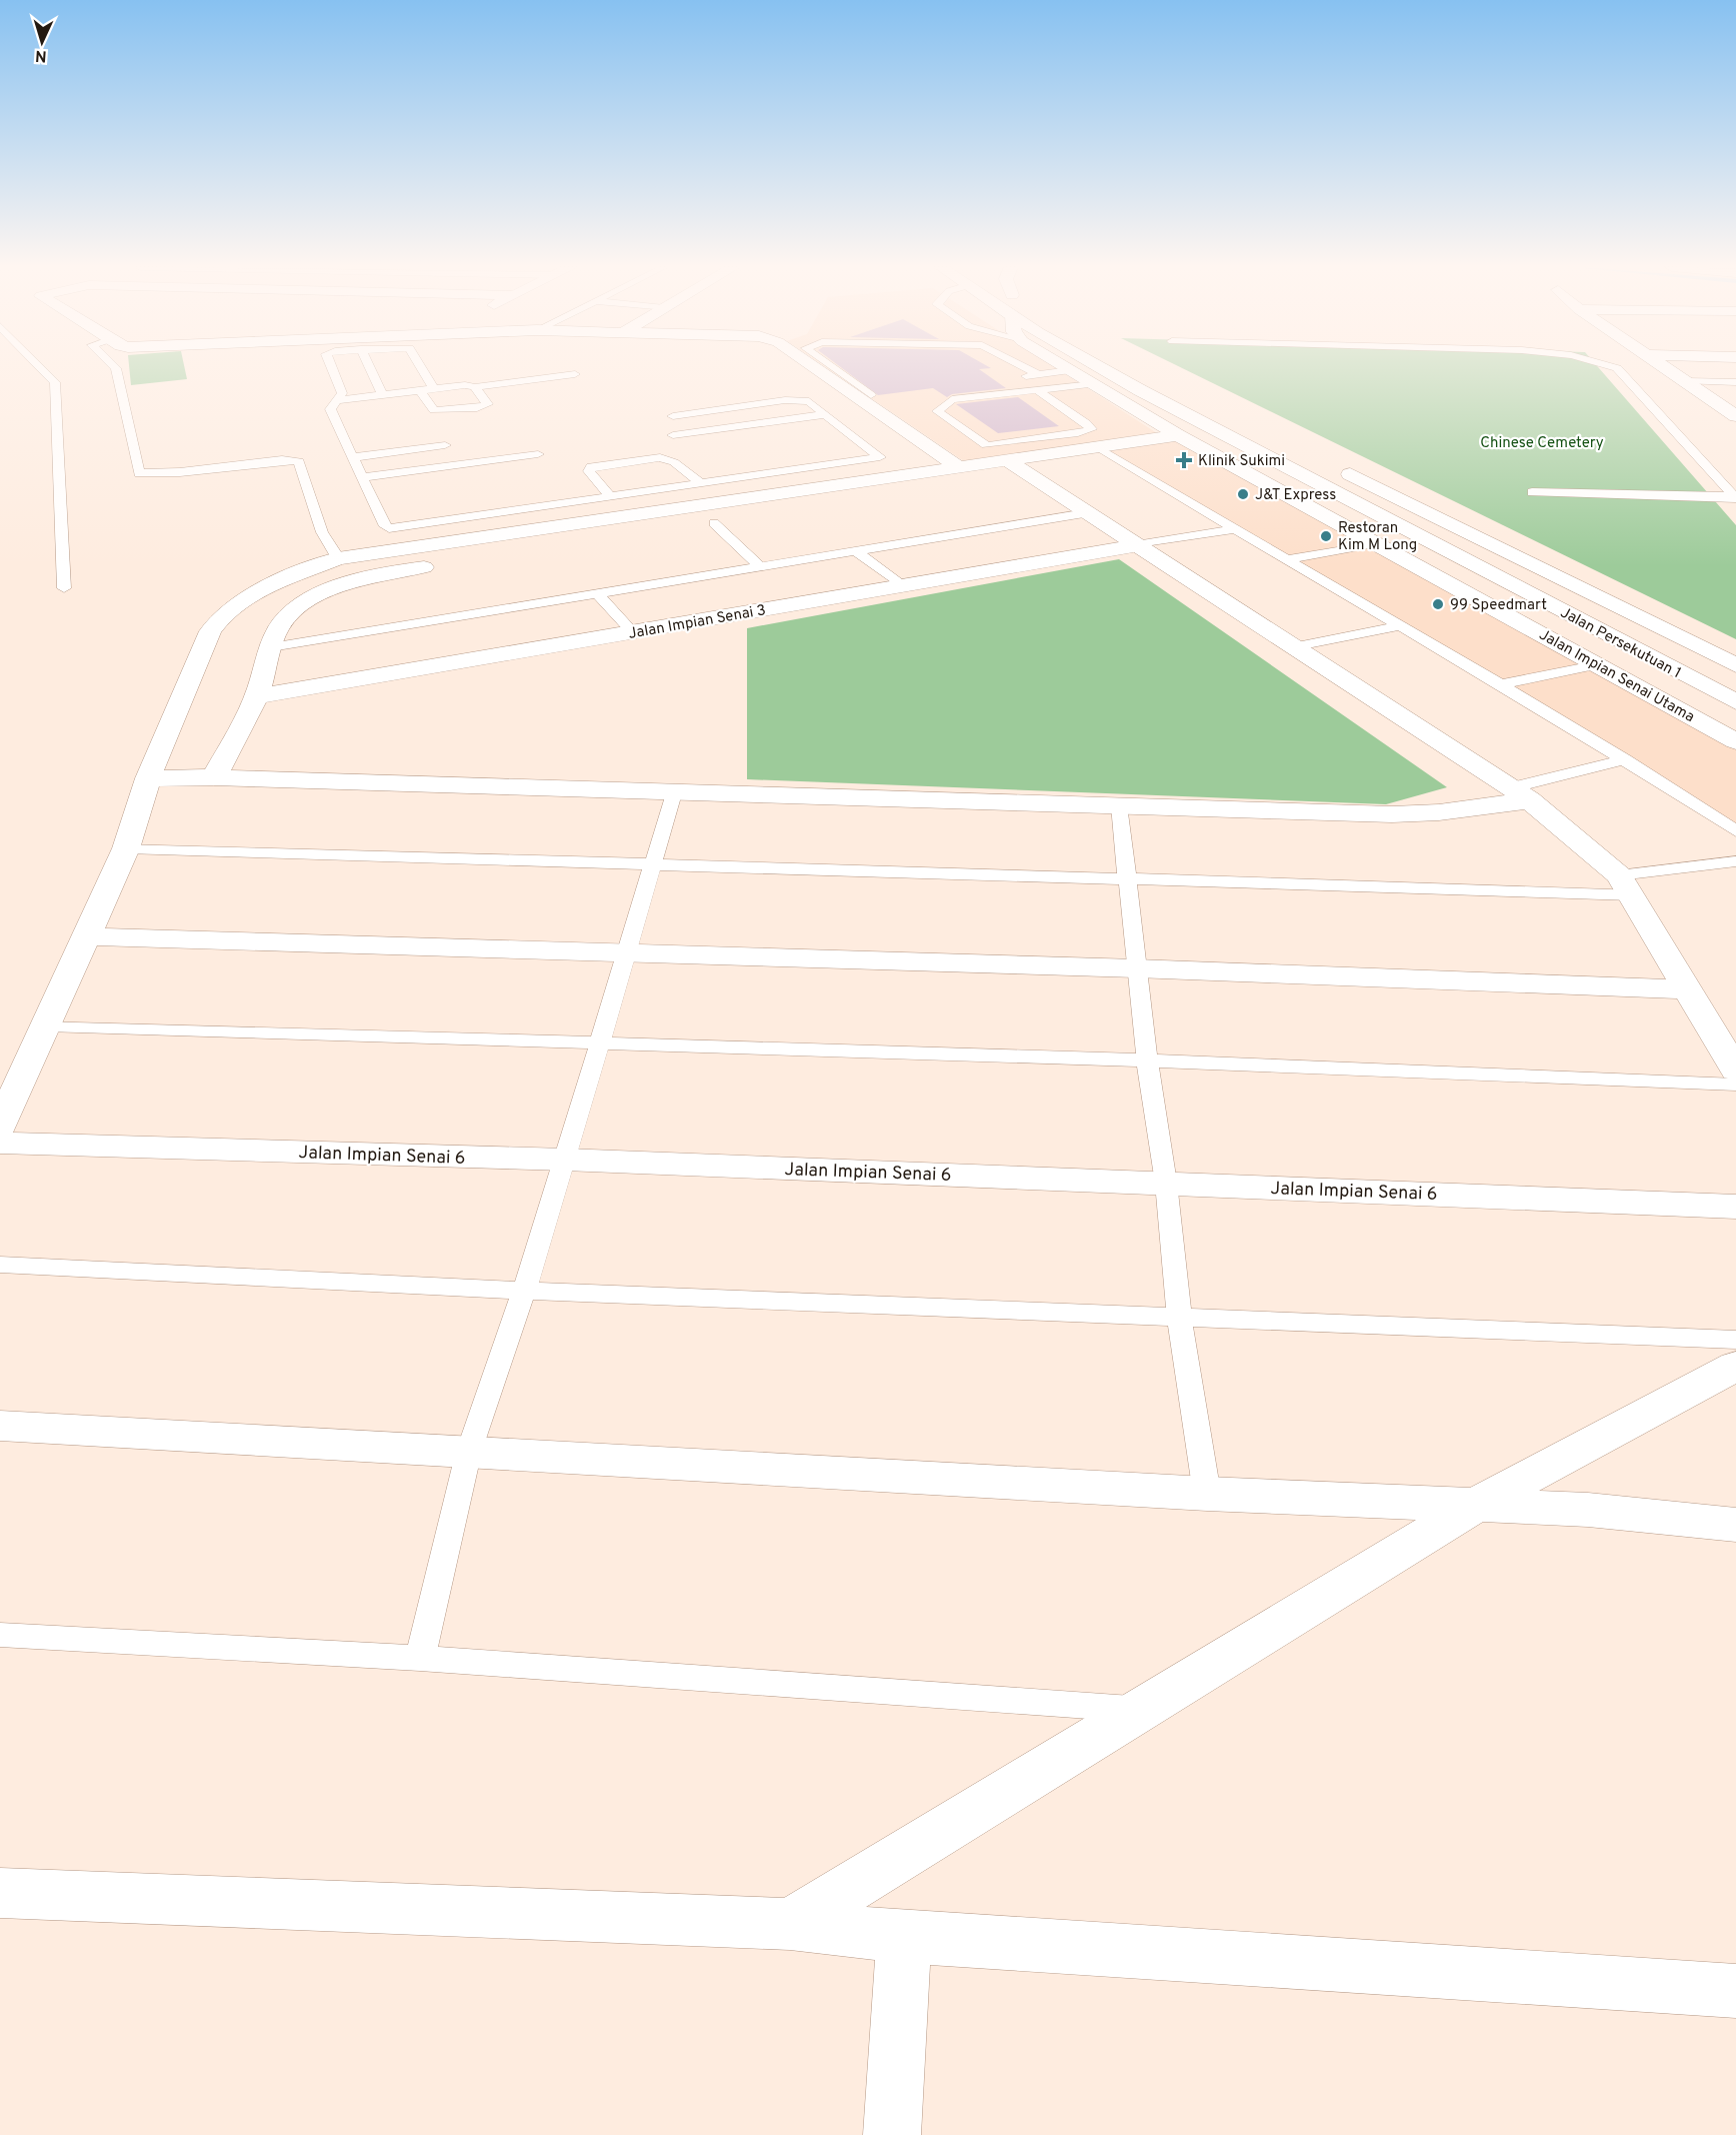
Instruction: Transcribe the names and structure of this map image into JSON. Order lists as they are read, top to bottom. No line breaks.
{"streets":{"main road":["Jalan Impian Senai 3","Jalan Persekutuan 1","Jalan Impian Senai Utama","Jalan Impian Senai 6"]},"parks":["Chinese Cemetery"],"places":{"health":["Klinik Sukimi"],"other":["J&T Express","Restoran Kim M Long","99 Speedmart"]},"north":"bottom"}
